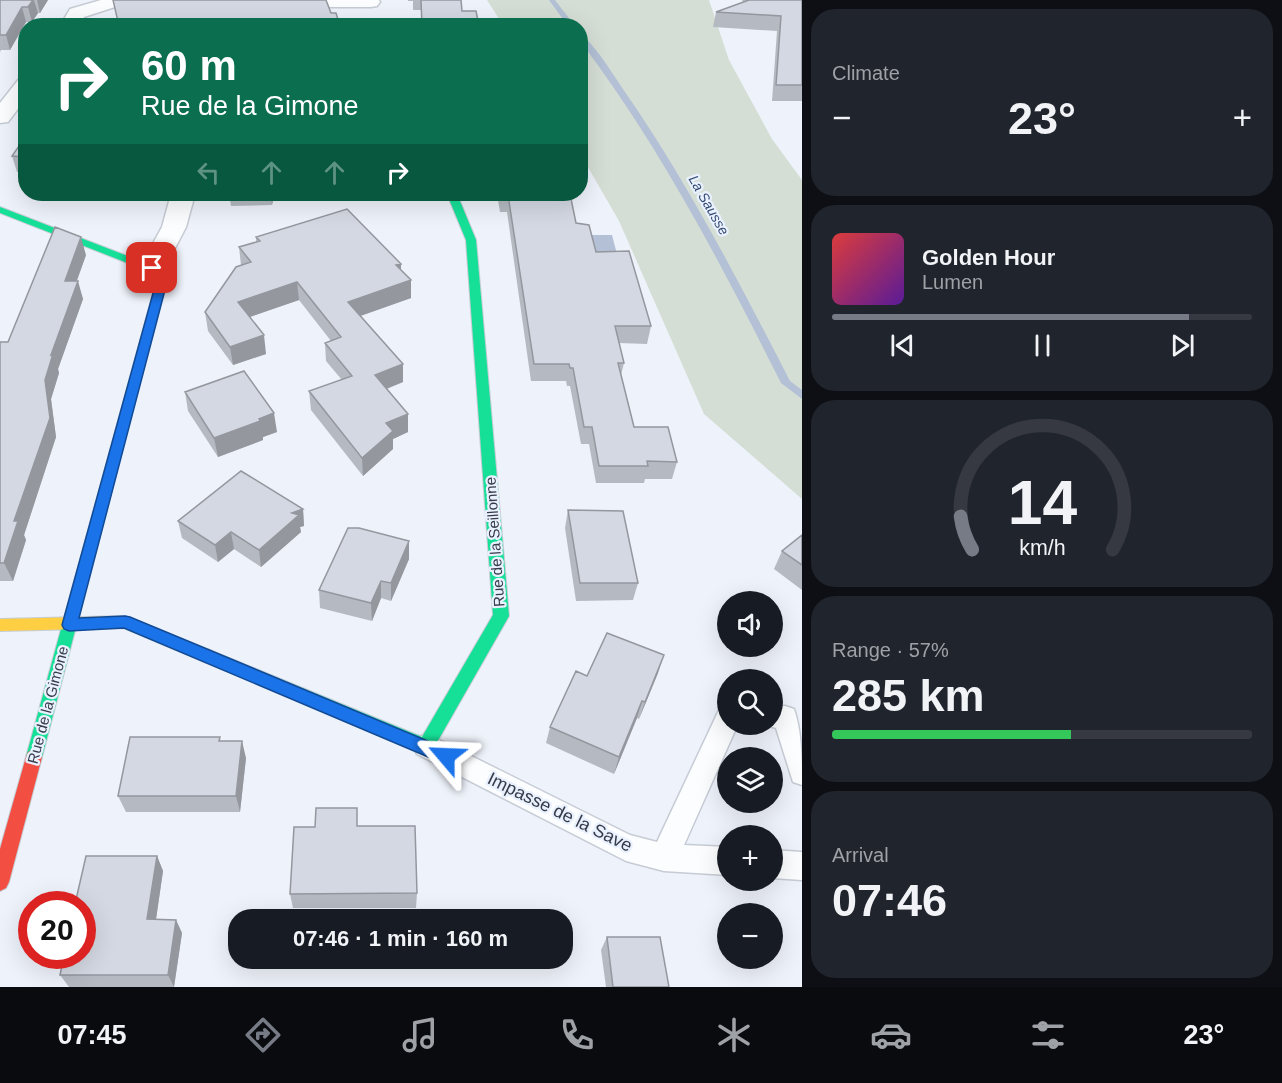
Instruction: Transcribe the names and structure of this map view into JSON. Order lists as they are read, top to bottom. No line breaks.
{"streets":{"street":["Rue de la Seillonne","Rue de la Gimone"],"lane":["Impasse de la Save"]},"crossings":[["Rue de la Seillonne","Impasse de la Save"]],"water":["La Sausse"],"page":{"tile":["Climate",["Range · 57%","285 km"],["Arrival","07:46"]],"turn":["60 m","Rue de la Gimone"],"heat":["−","23°","+"],"song":["Golden Hour","Lumen"],"map_buttons":["+","−"],"limit":"20","trip":"07:46 · 1 min · 160 m","tabs":["07:45","23°"],"gauge":["14","km/h"]}}
